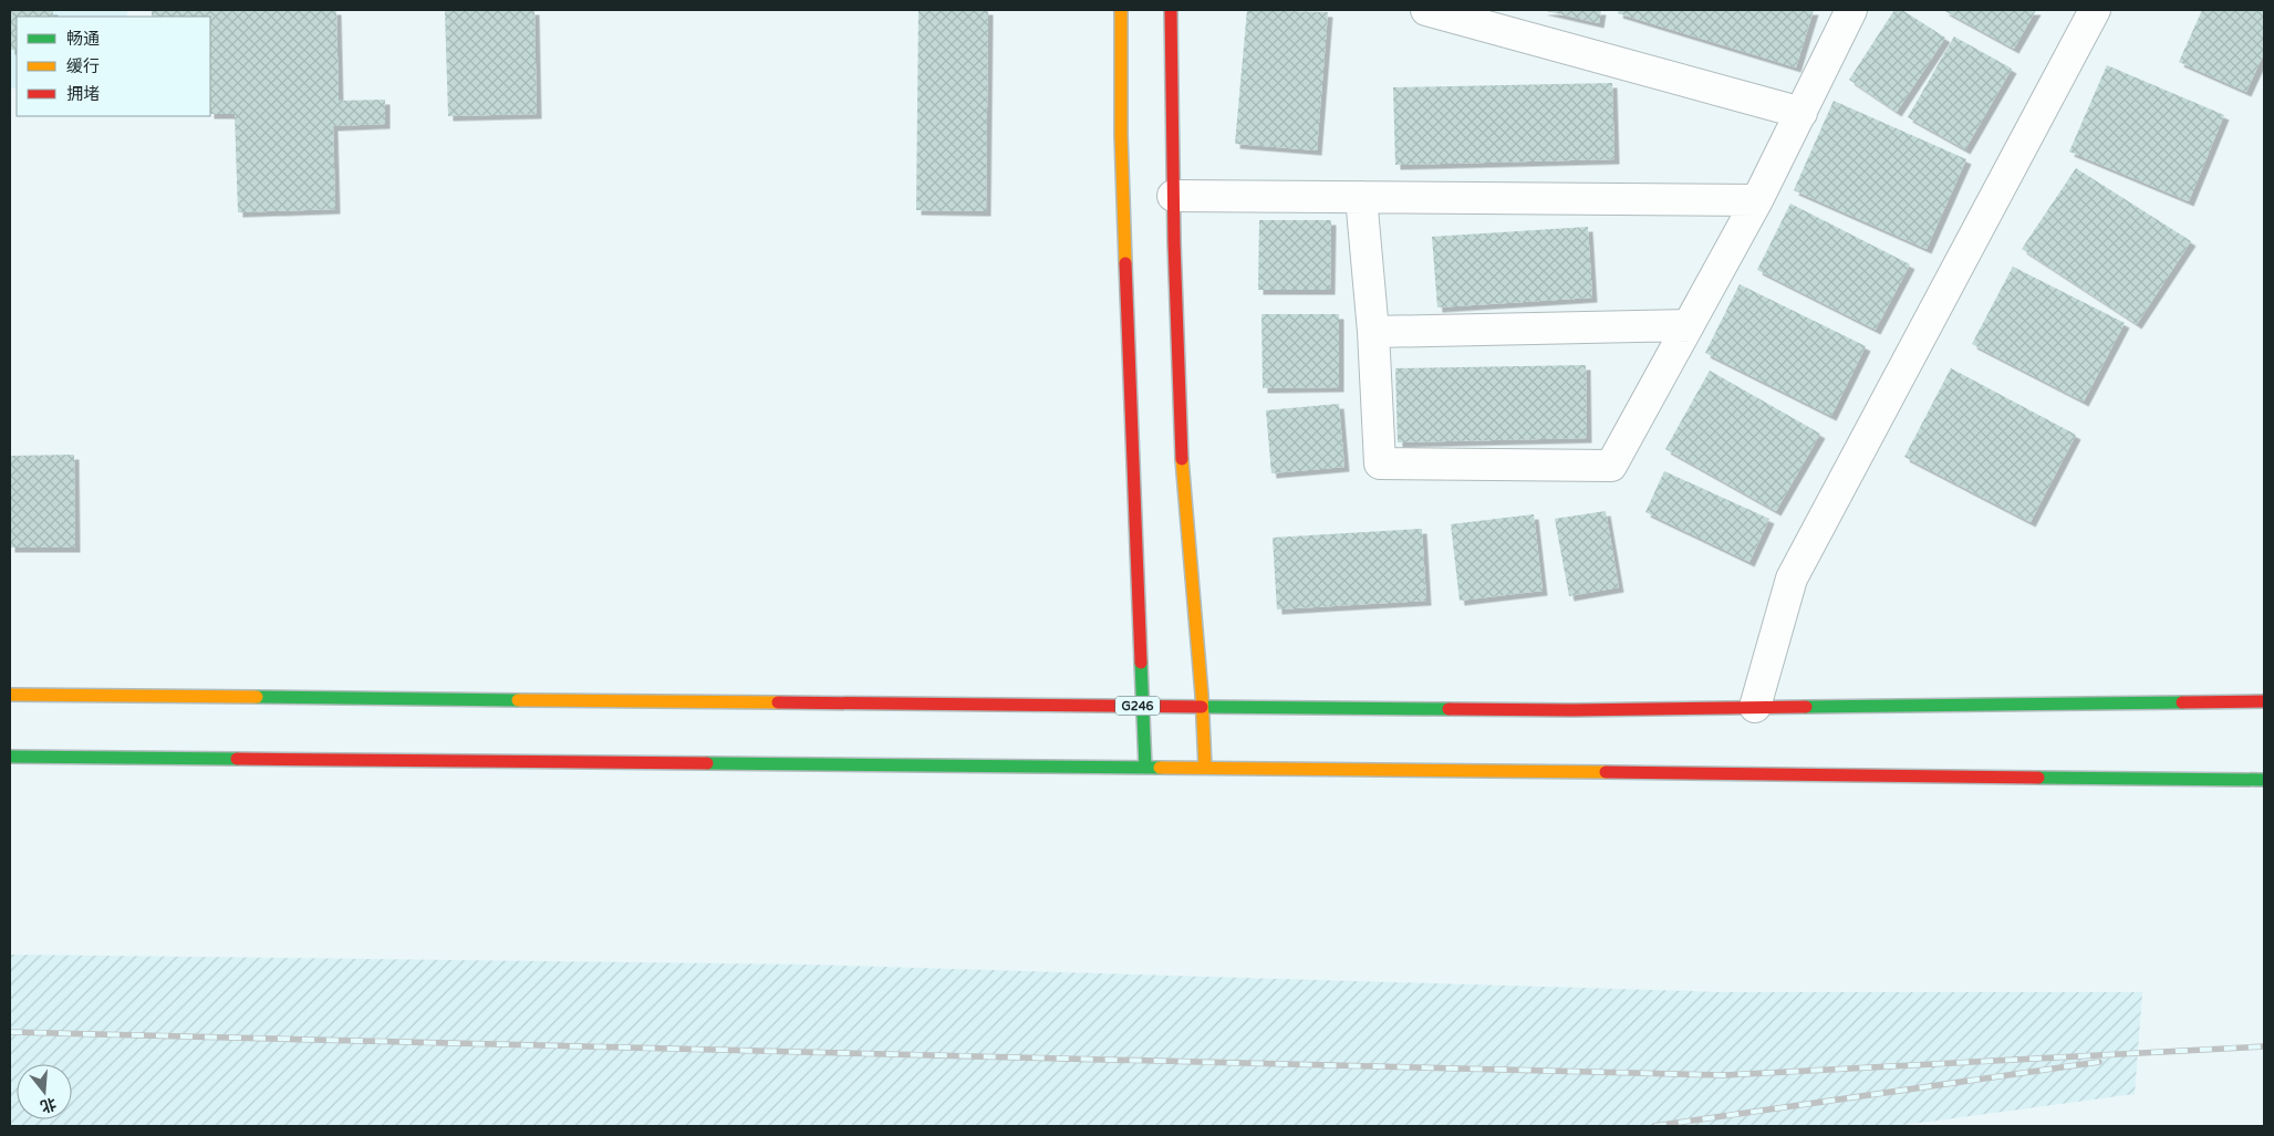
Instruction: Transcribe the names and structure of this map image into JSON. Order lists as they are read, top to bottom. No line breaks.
{"streets":{"main road":["G246"]},"legend":["畅通","缓行","拥堵"],"north":"bottom"}
